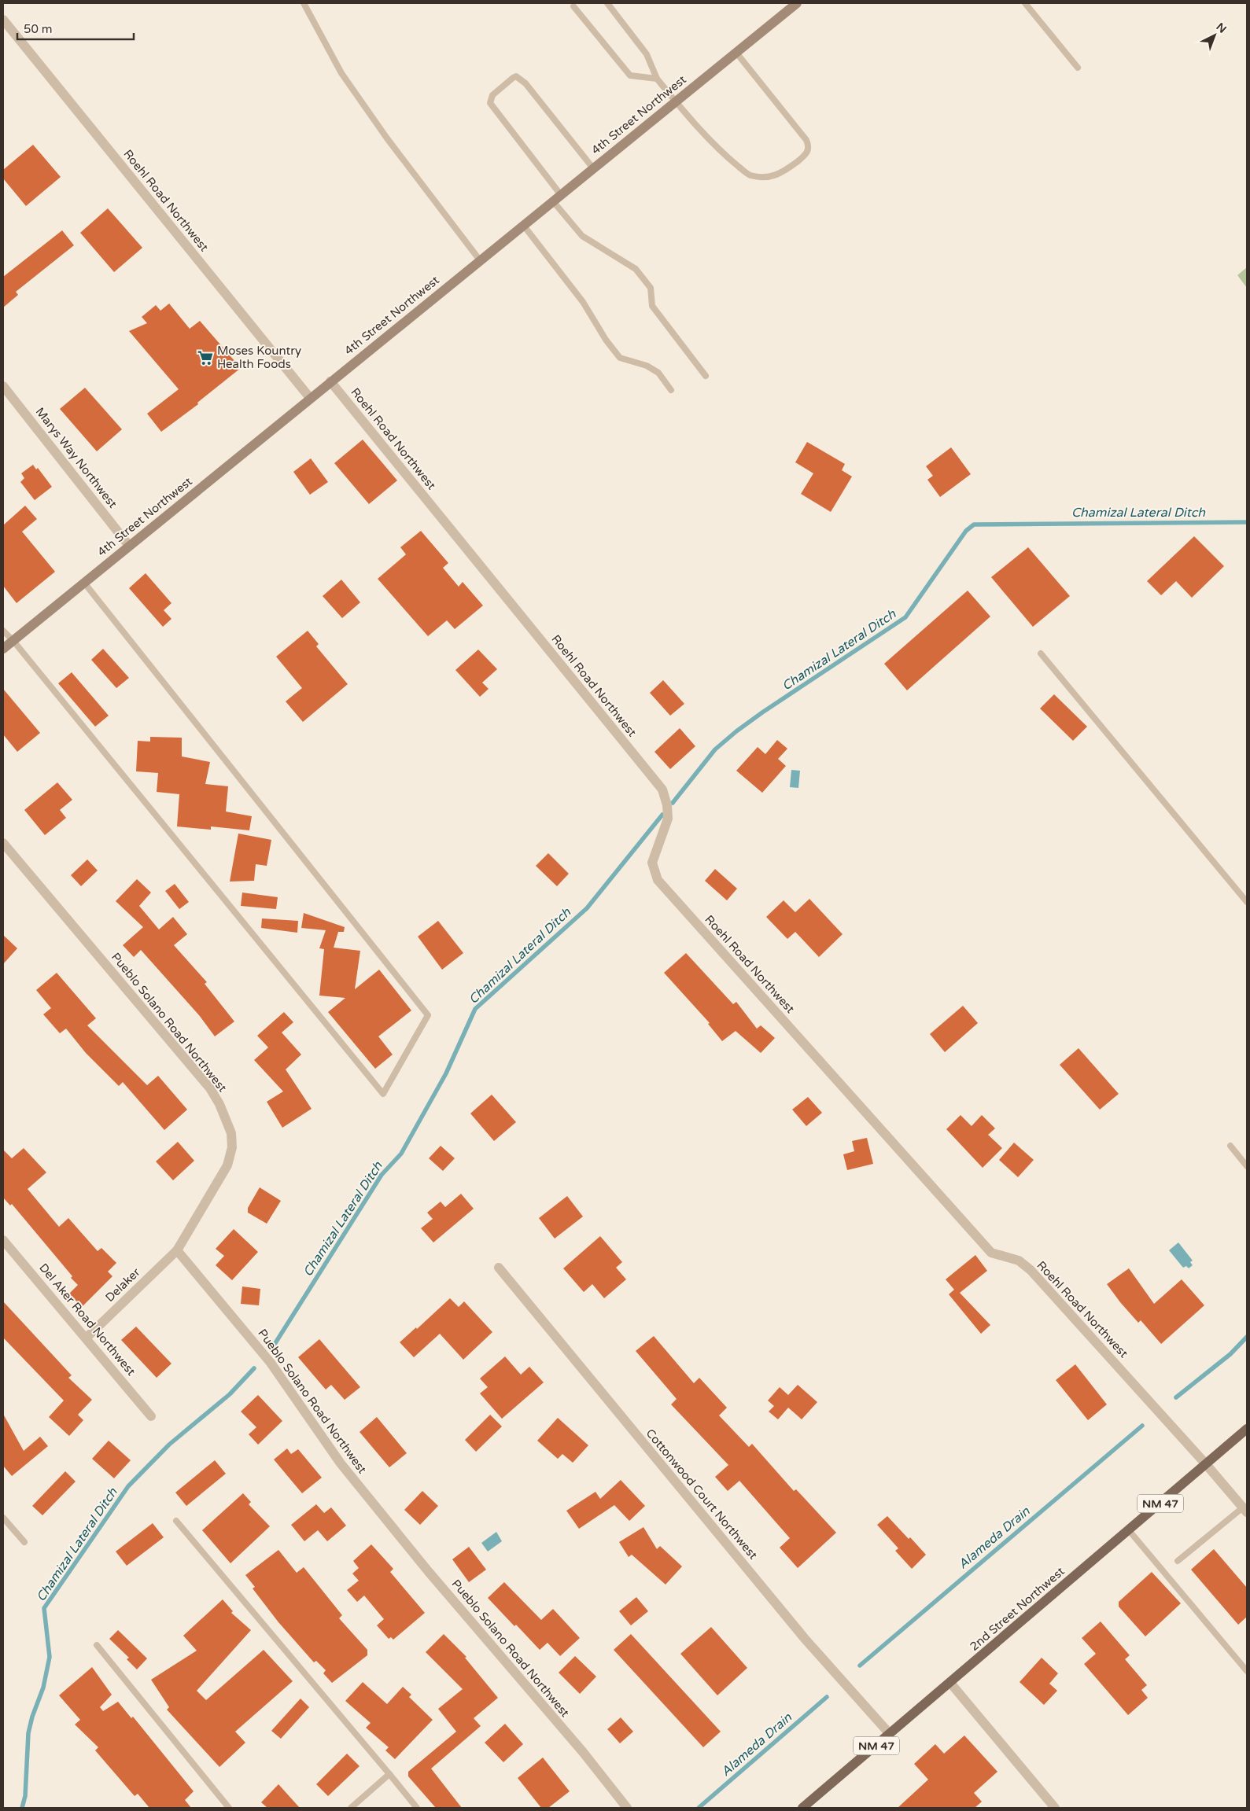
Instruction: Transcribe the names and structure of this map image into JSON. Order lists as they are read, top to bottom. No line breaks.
{"streets":{"main road":["4th Street Northwest","NM 47","2nd Street Northwest"],"street":["Roehl Road Northwest","Marys Way Northwest","Pueblo Solano Road Northwest","Delaker","Del Aker Road Northwest","Cottonwood Court Northwest"]},"crossings":[["4th Street Northwest","Roehl Road Northwest"],["4th Street Northwest","Marys Way Northwest"],["Roehl Road Northwest","2nd Street Northwest"],["Pueblo Solano Road Northwest","Delaker"],["Delaker","Del Aker Road Northwest"],["Cottonwood Court Northwest","2nd Street Northwest"]],"water":["Chamizal Lateral Ditch","Alameda Drain"],"places":{"supermarket":["Moses Kountry Health Foods"]},"scale_bar":"50 m","north":"top right"}
